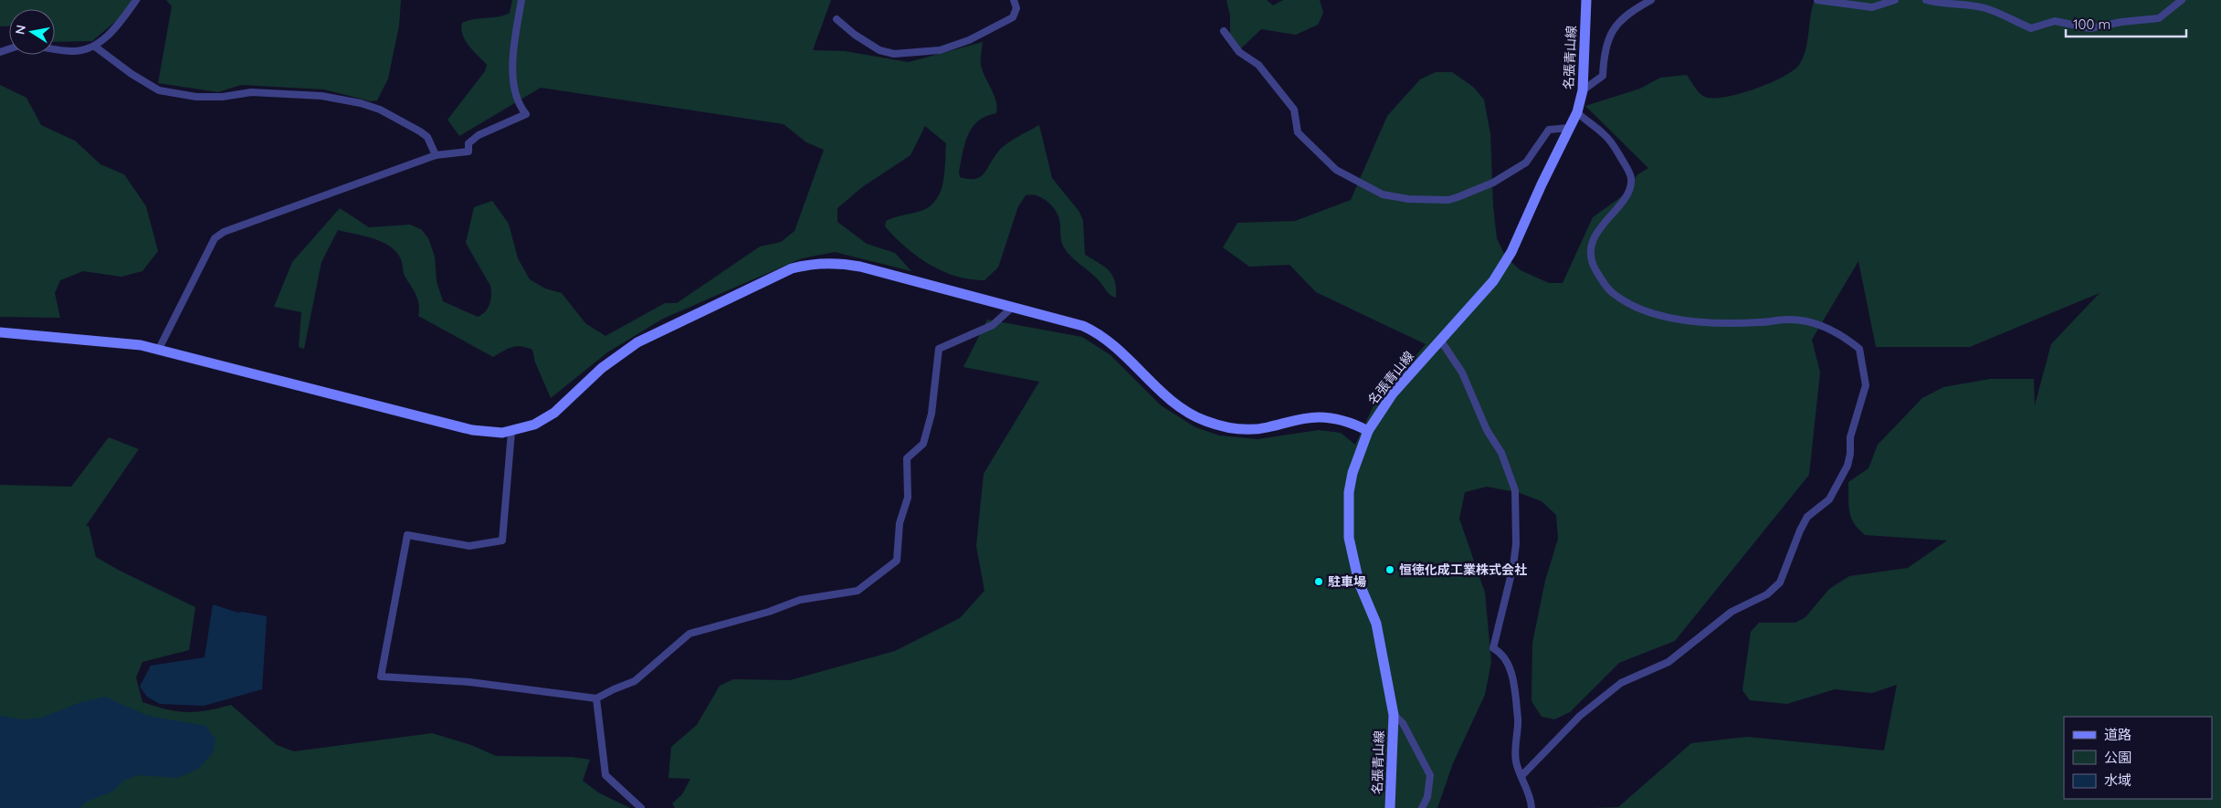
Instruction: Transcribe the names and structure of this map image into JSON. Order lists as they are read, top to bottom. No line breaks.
{"streets":{"street":["名張青山線"]},"places":["恒徳化成工業株式会社","駐車場"],"legend":["道路","公園","水域"],"scale_bar":"100 m","north":"left"}
